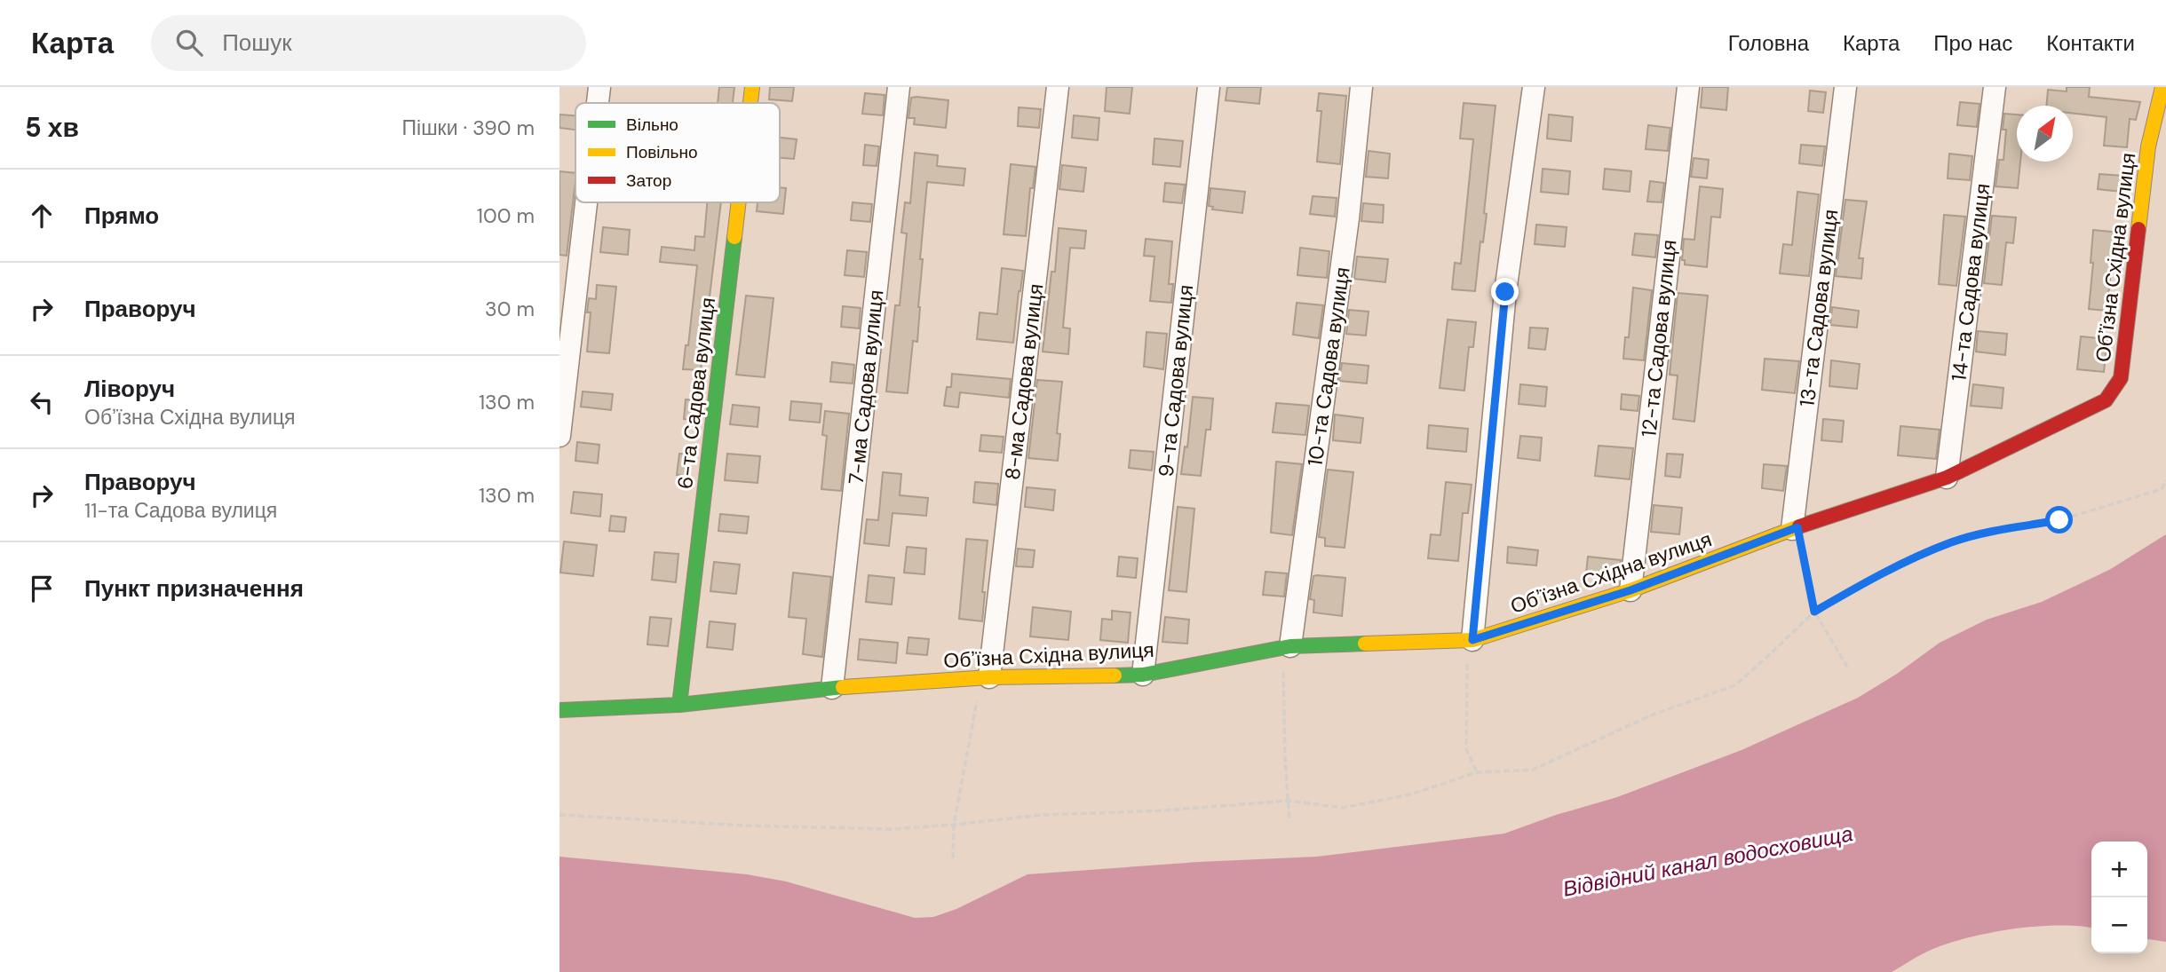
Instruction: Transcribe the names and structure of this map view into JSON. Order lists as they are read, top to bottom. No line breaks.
{"streets":{"street":["Обʼїзна Східна вулиця","14-та Садова вулиця","13-та Садова вулиця","12-та Садова вулиця","10-та Садова вулиця","9-та Садова вулиця","8-ма Садова вулиця","7-ма Садова вулиця","6-та Садова вулиця"]},"crossings":[["Обʼїзна Східна вулиця","14-та Садова вулиця"],["Обʼїзна Східна вулиця","13-та Садова вулиця"],["Обʼїзна Східна вулиця","12-та Садова вулиця"],["Обʼїзна Східна вулиця","10-та Садова вулиця"],["Обʼїзна Східна вулиця","9-та Садова вулиця"],["Обʼїзна Східна вулиця","8-ма Садова вулиця"],["Обʼїзна Східна вулиця","7-ма Садова вулиця"],["Обʼїзна Східна вулиця","6-та Садова вулиця"]],"water":["Відвідний канал водосховища"],"legend":["Вільно","Повільно","Затор"],"north":"top right","page":{"header":"Карта","search":"Пошук","nav":["Головна","Карта","Про нас","Контакти"],"heading":["5 хв","Пішки · 390 m"],"list":[["Прямо","100 m"],["Праворуч","30 m"],["Ліворуч","Обʼїзна Східна вулиця","130 m"],["Праворуч","11-та Садова вулиця","130 m"],"Пункт призначення"],"map_buttons":["+","−"]}}
